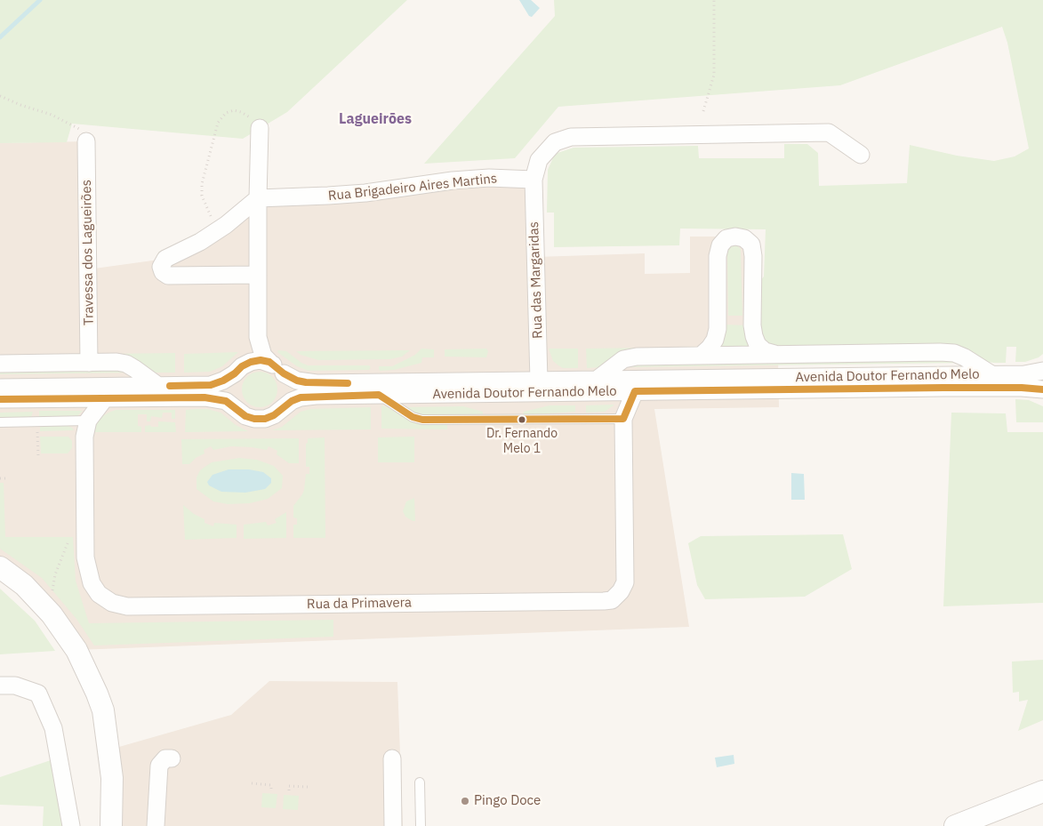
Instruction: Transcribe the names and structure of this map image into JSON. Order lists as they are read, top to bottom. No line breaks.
{"streets":{"street":["Rua Brigadeiro Aires Martins","Travessa dos Lagueirões","Rua das Margaridas","Avenida Doutor Fernando Melo","Rua da Primavera"]},"crossings":[["Rua Brigadeiro Aires Martins","Rua das Margaridas"],["Rua das Margaridas","Avenida Doutor Fernando Melo"],["Avenida Doutor Fernando Melo","Rua da Primavera"]],"districts":["Lagueirões"],"places":["Dr. Fernando Melo 1","Pingo Doce"]}
